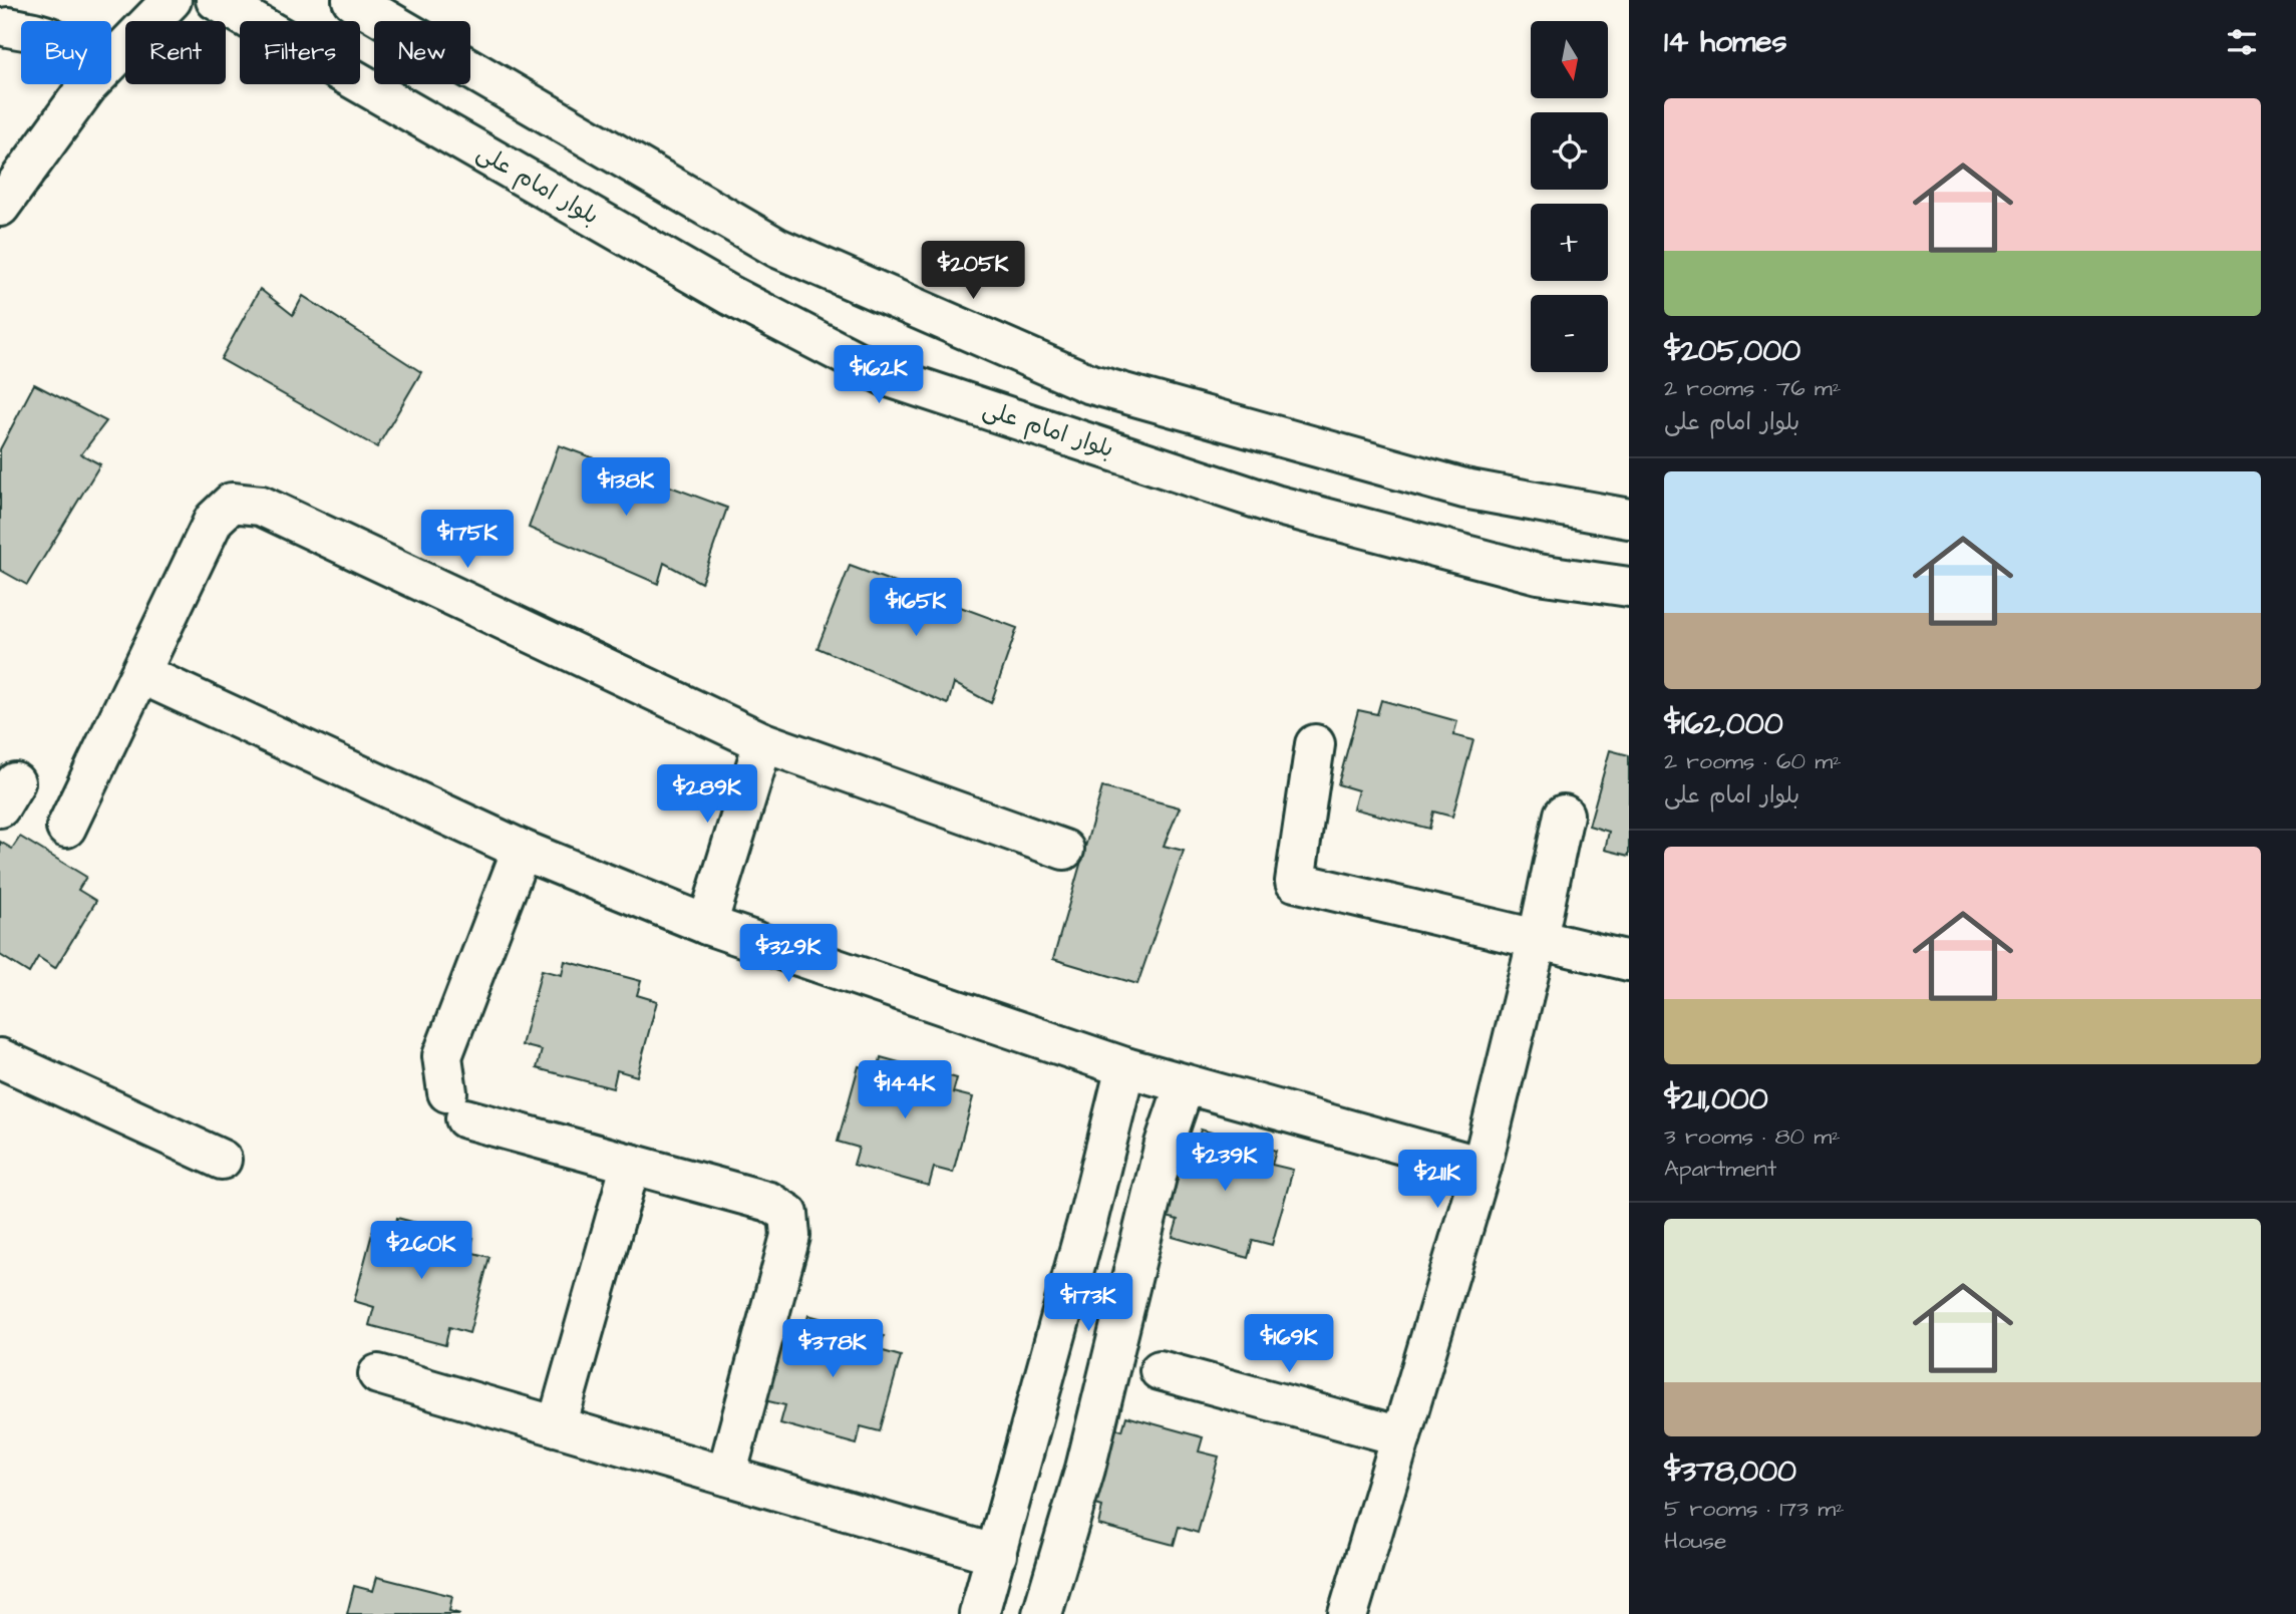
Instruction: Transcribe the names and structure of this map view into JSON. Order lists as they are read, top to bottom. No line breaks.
{"streets":{"street":["بلوار امام علی"]},"north":"bottom","page":{"heading":"14 homes","map_buttons":["+","−"],"chip":["Buy","Rent","Filters","New"],"list":[{"name":"$205,000","note":"2 rooms · 76 m² · بلوار امام علی"},{"name":"$162,000","note":"2 rooms · 60 m² · بلوار امام علی"},{"name":"$211,000","note":"3 rooms · 80 m² · Apartment"},{"name":"$378,000","note":"5 rooms · 173 m² · House"}],"price":["$205K","$162K","$138K","$175K","$165K","$289K","$329K","$144K","$239K","$211K","$260K","$173K","$169K","$378K"]}}
